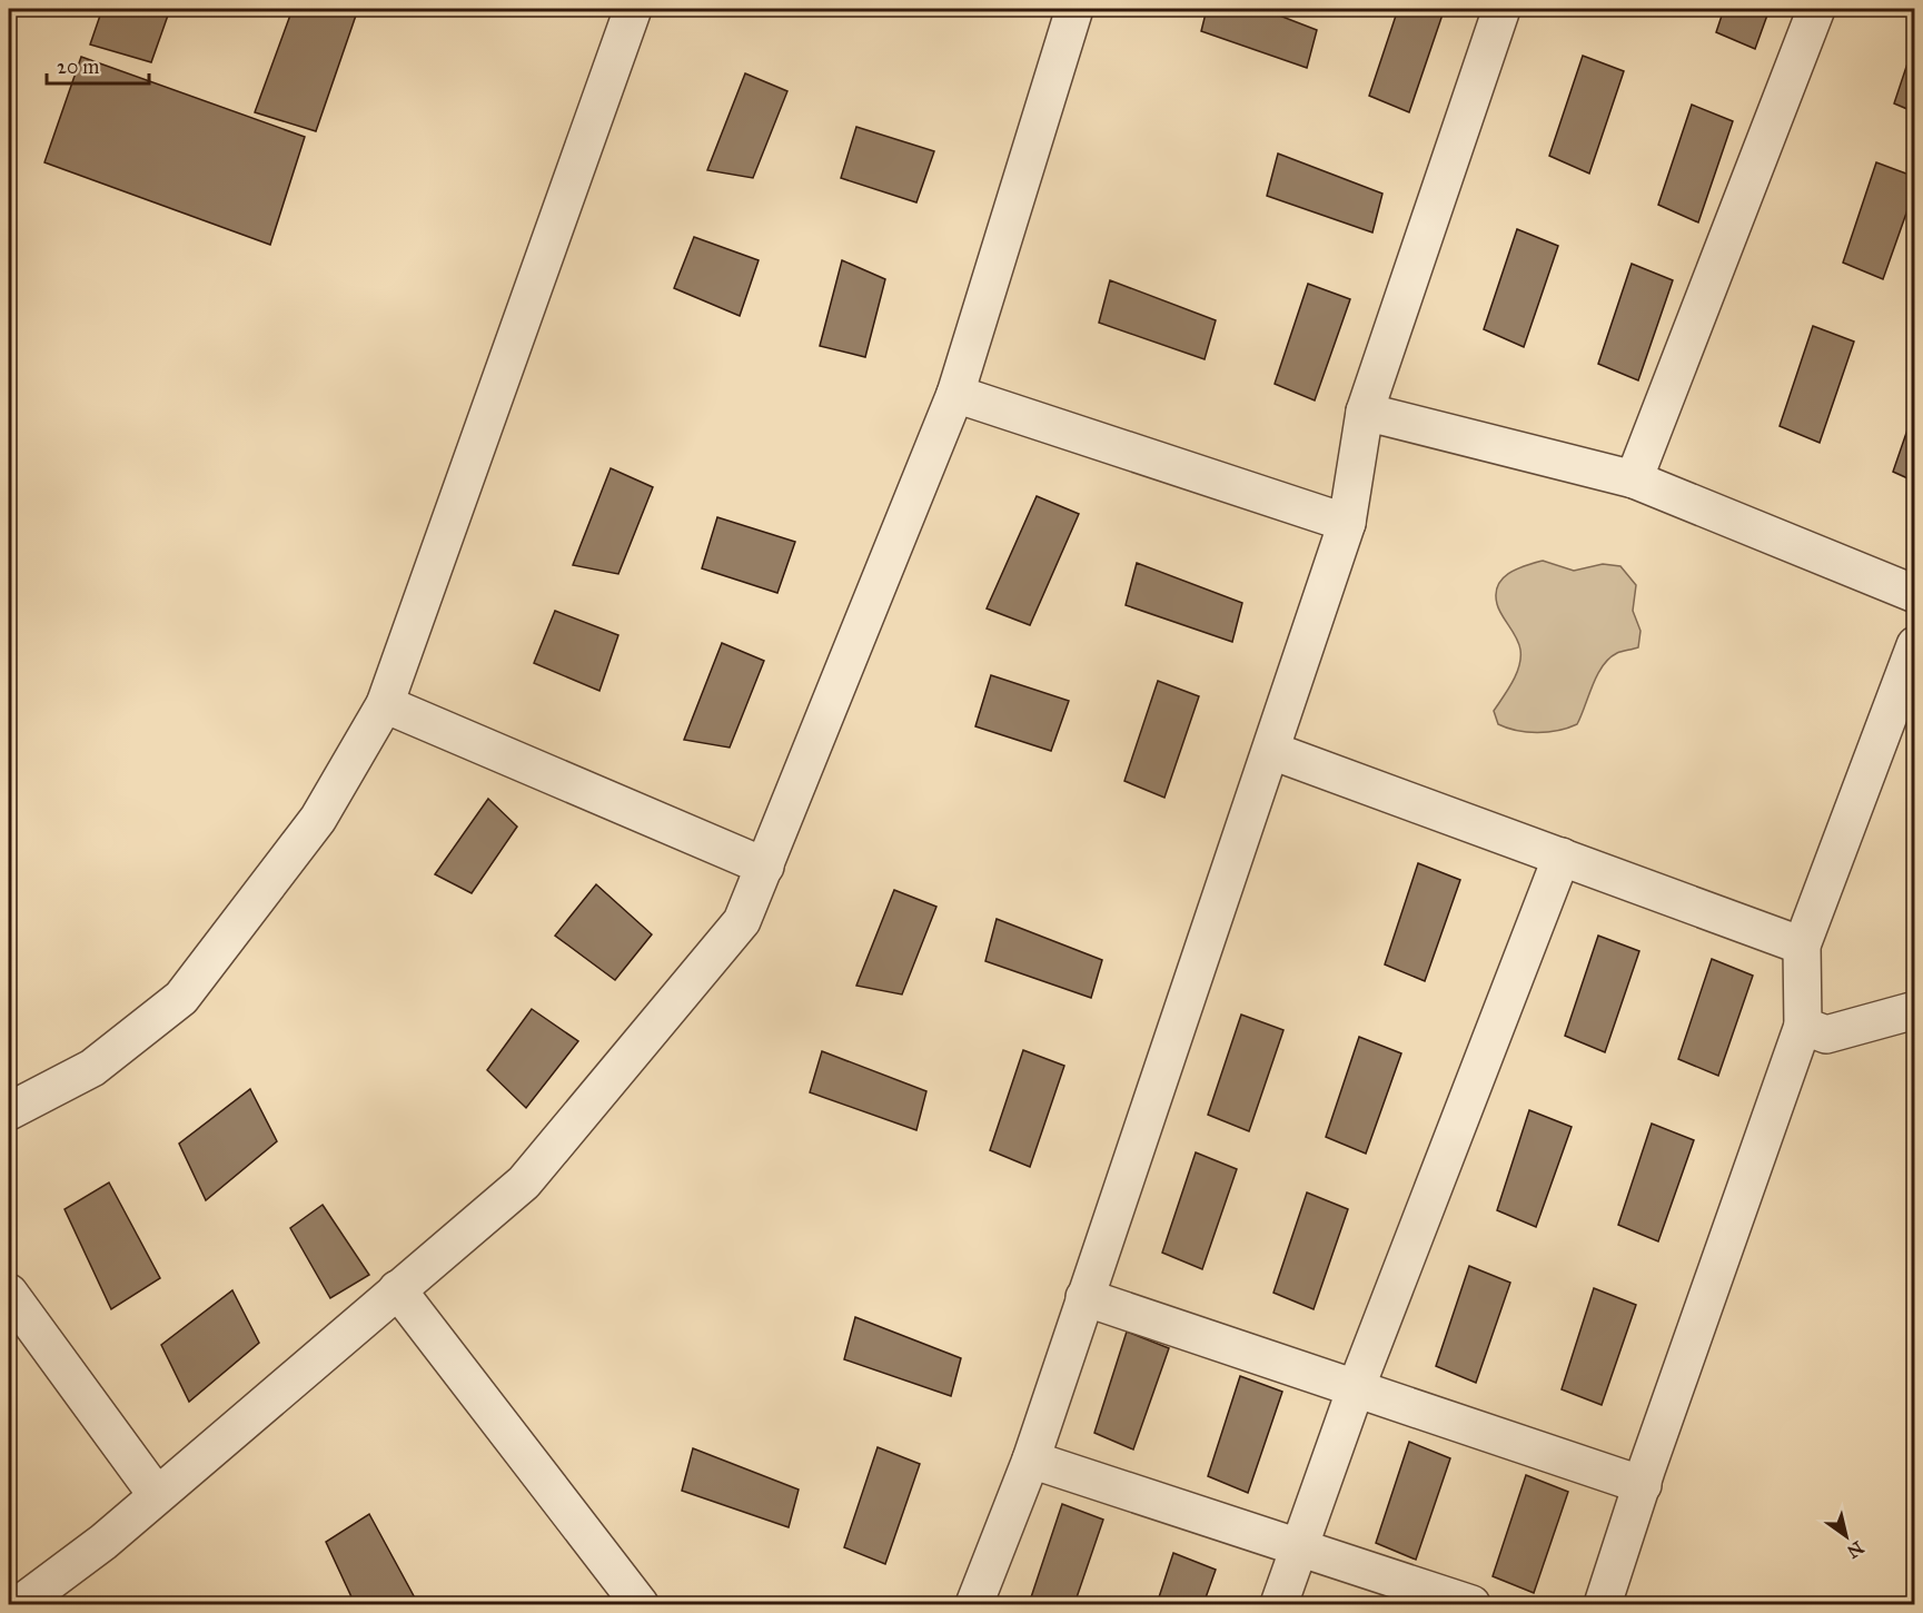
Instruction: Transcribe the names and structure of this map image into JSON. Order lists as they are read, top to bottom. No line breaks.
{"scale_bar":"20 m","north":"bottom right"}
